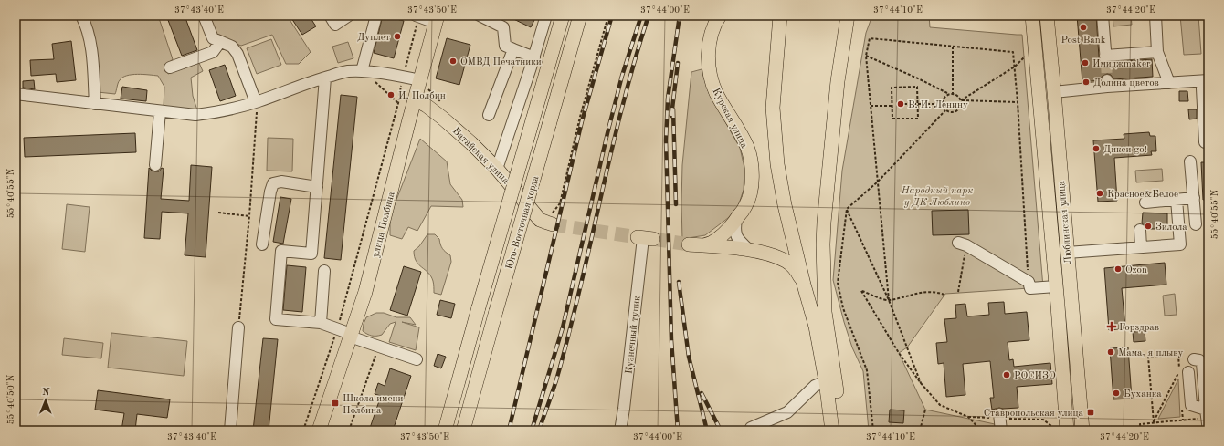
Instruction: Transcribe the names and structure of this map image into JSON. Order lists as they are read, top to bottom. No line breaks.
{"streets":{"main road":["Курская улица","Батайская улица","Юго-Восточная хорда","Люблинская улица","улица Полбина"],"street":["Кузнечный тупик"]},"crossings":[["Батайская улица","улица Полбина"]],"parks":["Народный парк у ДК Люблино"],"places":{"other":["Post Bank","Дуплет","ОМВД Печатники","Имиджmaker","Долина цветов","И. Полбин","В. И. Ленину","Дикси go!","Красное&Белое","Зилола","Ozon","Мама, я плыву","РОСИЗО","Буханка"],"health":["Горздрав"],"transit":["Школа имени Полбина","Ставропольская улица"]},"north":"top","coordinates":["37°43'40\"E","37°43'50\"E","37°44'00\"E","37°44'10\"E","37°44'20\"E","55°40'55\"N","55°40'50\"N"]}
